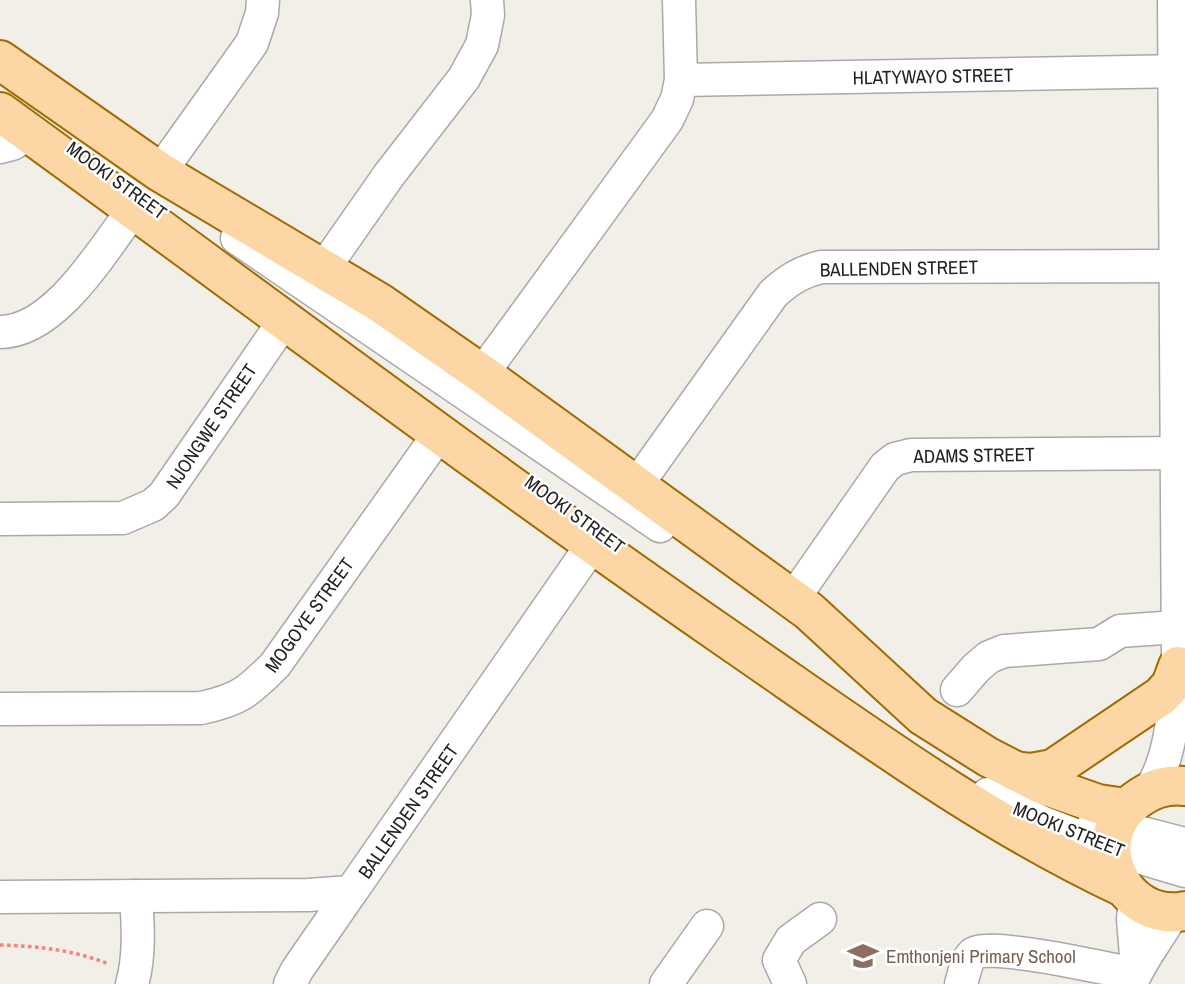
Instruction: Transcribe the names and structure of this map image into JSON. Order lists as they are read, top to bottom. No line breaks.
{"streets":{"main road":["MOOKI STREET"],"street":["HLATYWAYO STREET","BALLENDEN STREET","NJONGWE STREET","ADAMS STREET","MOGOYE STREET"]},"crossings":[["MOOKI STREET","BALLENDEN STREET"],["MOOKI STREET","NJONGWE STREET"],["MOOKI STREET","ADAMS STREET"],["MOOKI STREET","MOGOYE STREET"]],"places":{"school or university":["Emthonjeni Primary School"]}}
